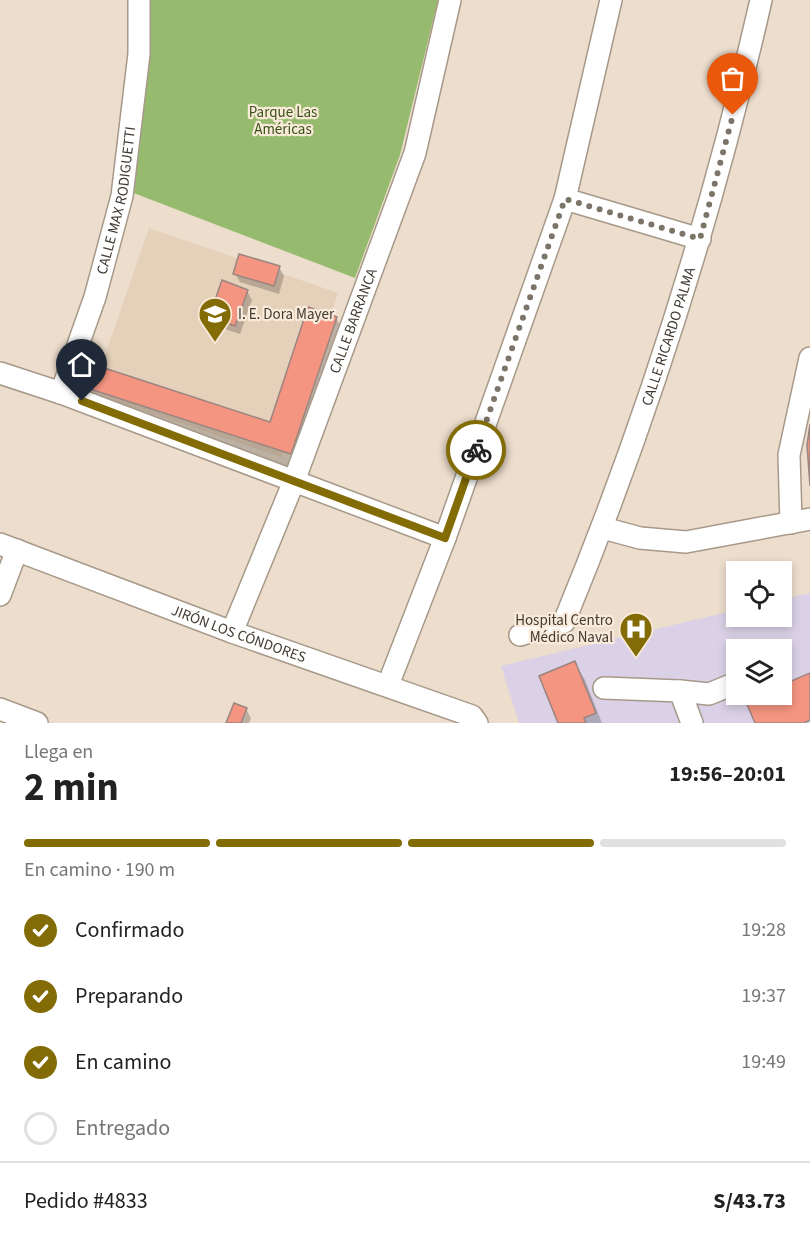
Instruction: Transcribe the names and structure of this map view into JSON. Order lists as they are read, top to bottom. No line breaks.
{"streets":{"street":["CALLE MAX RODIGUETTI","CALLE BARRANCA","CALLE RICARDO PALMA","JIRÓN LOS CÓNDORES"]},"crossings":[["CALLE BARRANCA","JIRÓN LOS CÓNDORES"]],"parks":["Parque Las Américas"],"places":{"school or university":["I. E. Dora Mayer"],"hospital":["Hospital Centro Médico Naval"]},"page":{"heading":["2 min","Llega en","19:56–20:01"],"panel":["Pedido #4833","S/43.73"],"bar":"En camino · 190 m","list":[["Confirmado","19:28"],["Preparando","19:37"],["En camino","19:49"],"Entregado"]}}
